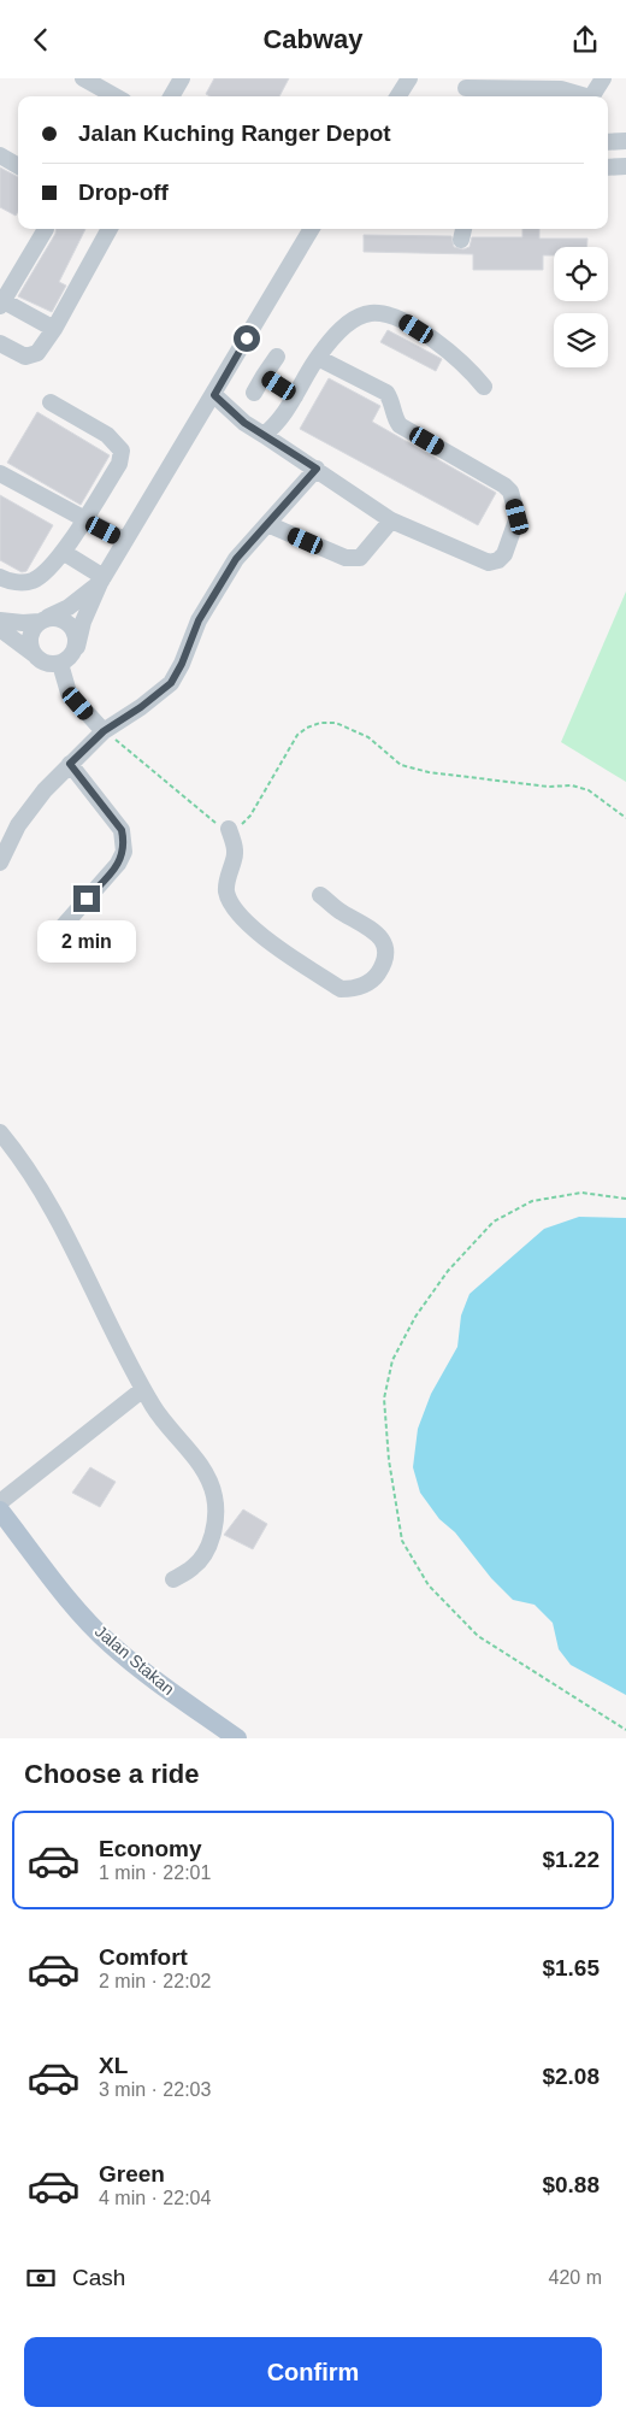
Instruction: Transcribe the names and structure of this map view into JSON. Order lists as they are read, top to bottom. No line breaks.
{"streets":{"main road":["Jalan Stakan"]},"page":{"header":"Cabway","banner":["Jalan Kuching Ranger Depot","Drop-off"],"bubble":"2 min","heading":"Choose a ride","list":[{"name":"Economy","note":"1 min · 22:01","value":"$1.22"},{"name":"Comfort","note":"2 min · 22:02","value":"$1.65"},{"name":"XL","note":"3 min · 22:03","value":"$2.08"},{"name":"Green","note":"4 min · 22:04","value":"$0.88"}],"pay":["Cash","420 m"],"buttons":"Confirm"}}
